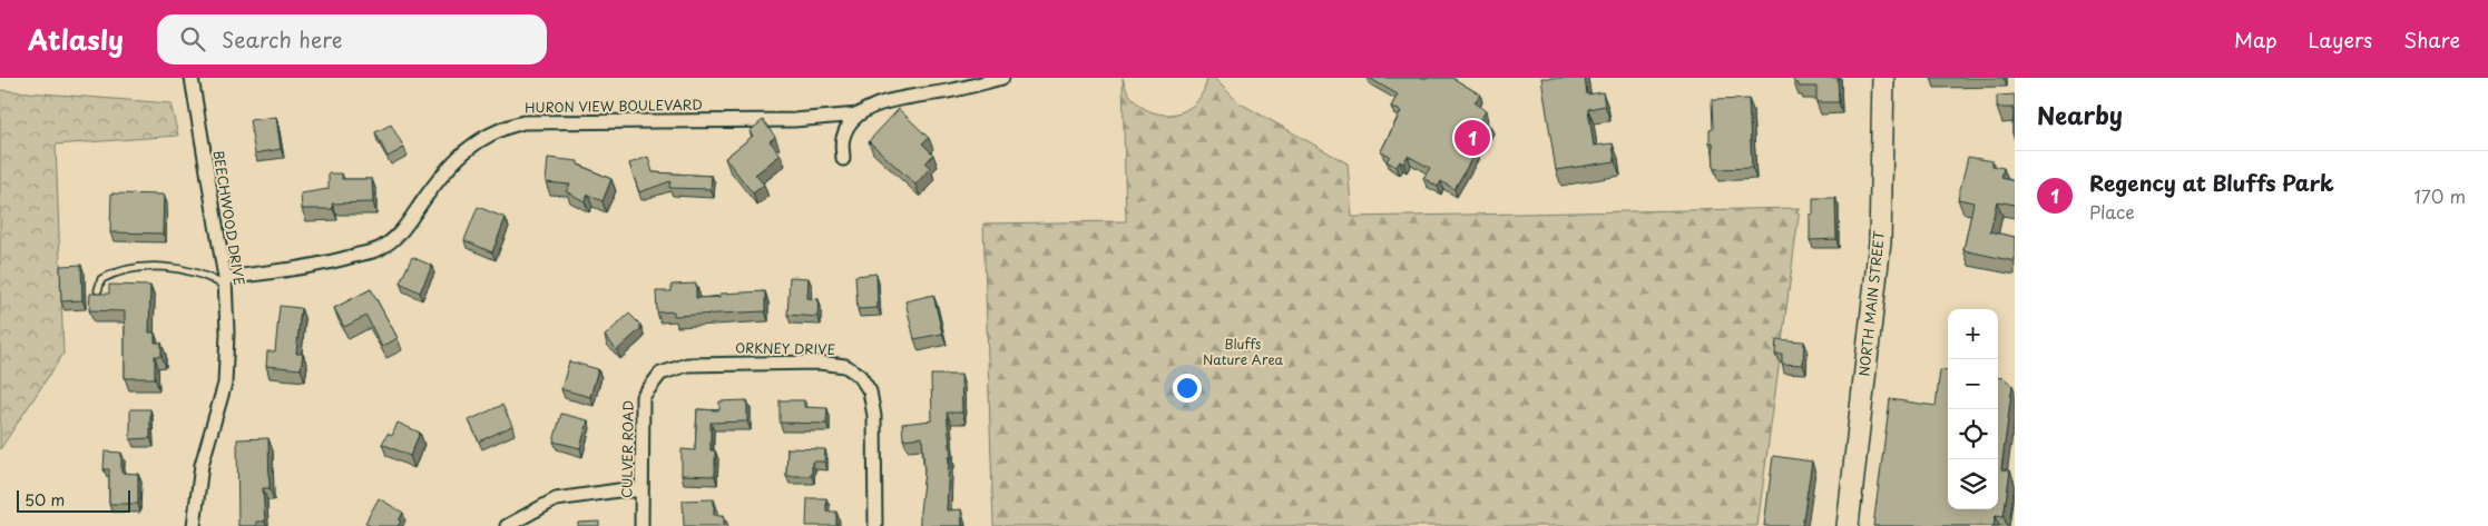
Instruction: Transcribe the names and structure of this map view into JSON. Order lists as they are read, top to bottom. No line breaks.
{"streets":{"main road":["NORTH MAIN STREET"],"street":["HURON VIEW BOULEVARD","BEECHWOOD DRIVE","ORKNEY DRIVE","CULVER ROAD"]},"crossings":[["HURON VIEW BOULEVARD","BEECHWOOD DRIVE"],["ORKNEY DRIVE","CULVER ROAD"]],"parks":["Bluffs Nature Area"],"scale_bar":"50 m","page":{"header":"Atlasly","search":"Search here","nav":["Map","Layers","Share"],"heading":"Nearby","pins":"1","list":[{"mark":"1","name":"Regency at Bluffs Park","note":"Place","value":"170 m"}],"map_buttons":["+","−"],"scale":"50 m"}}
